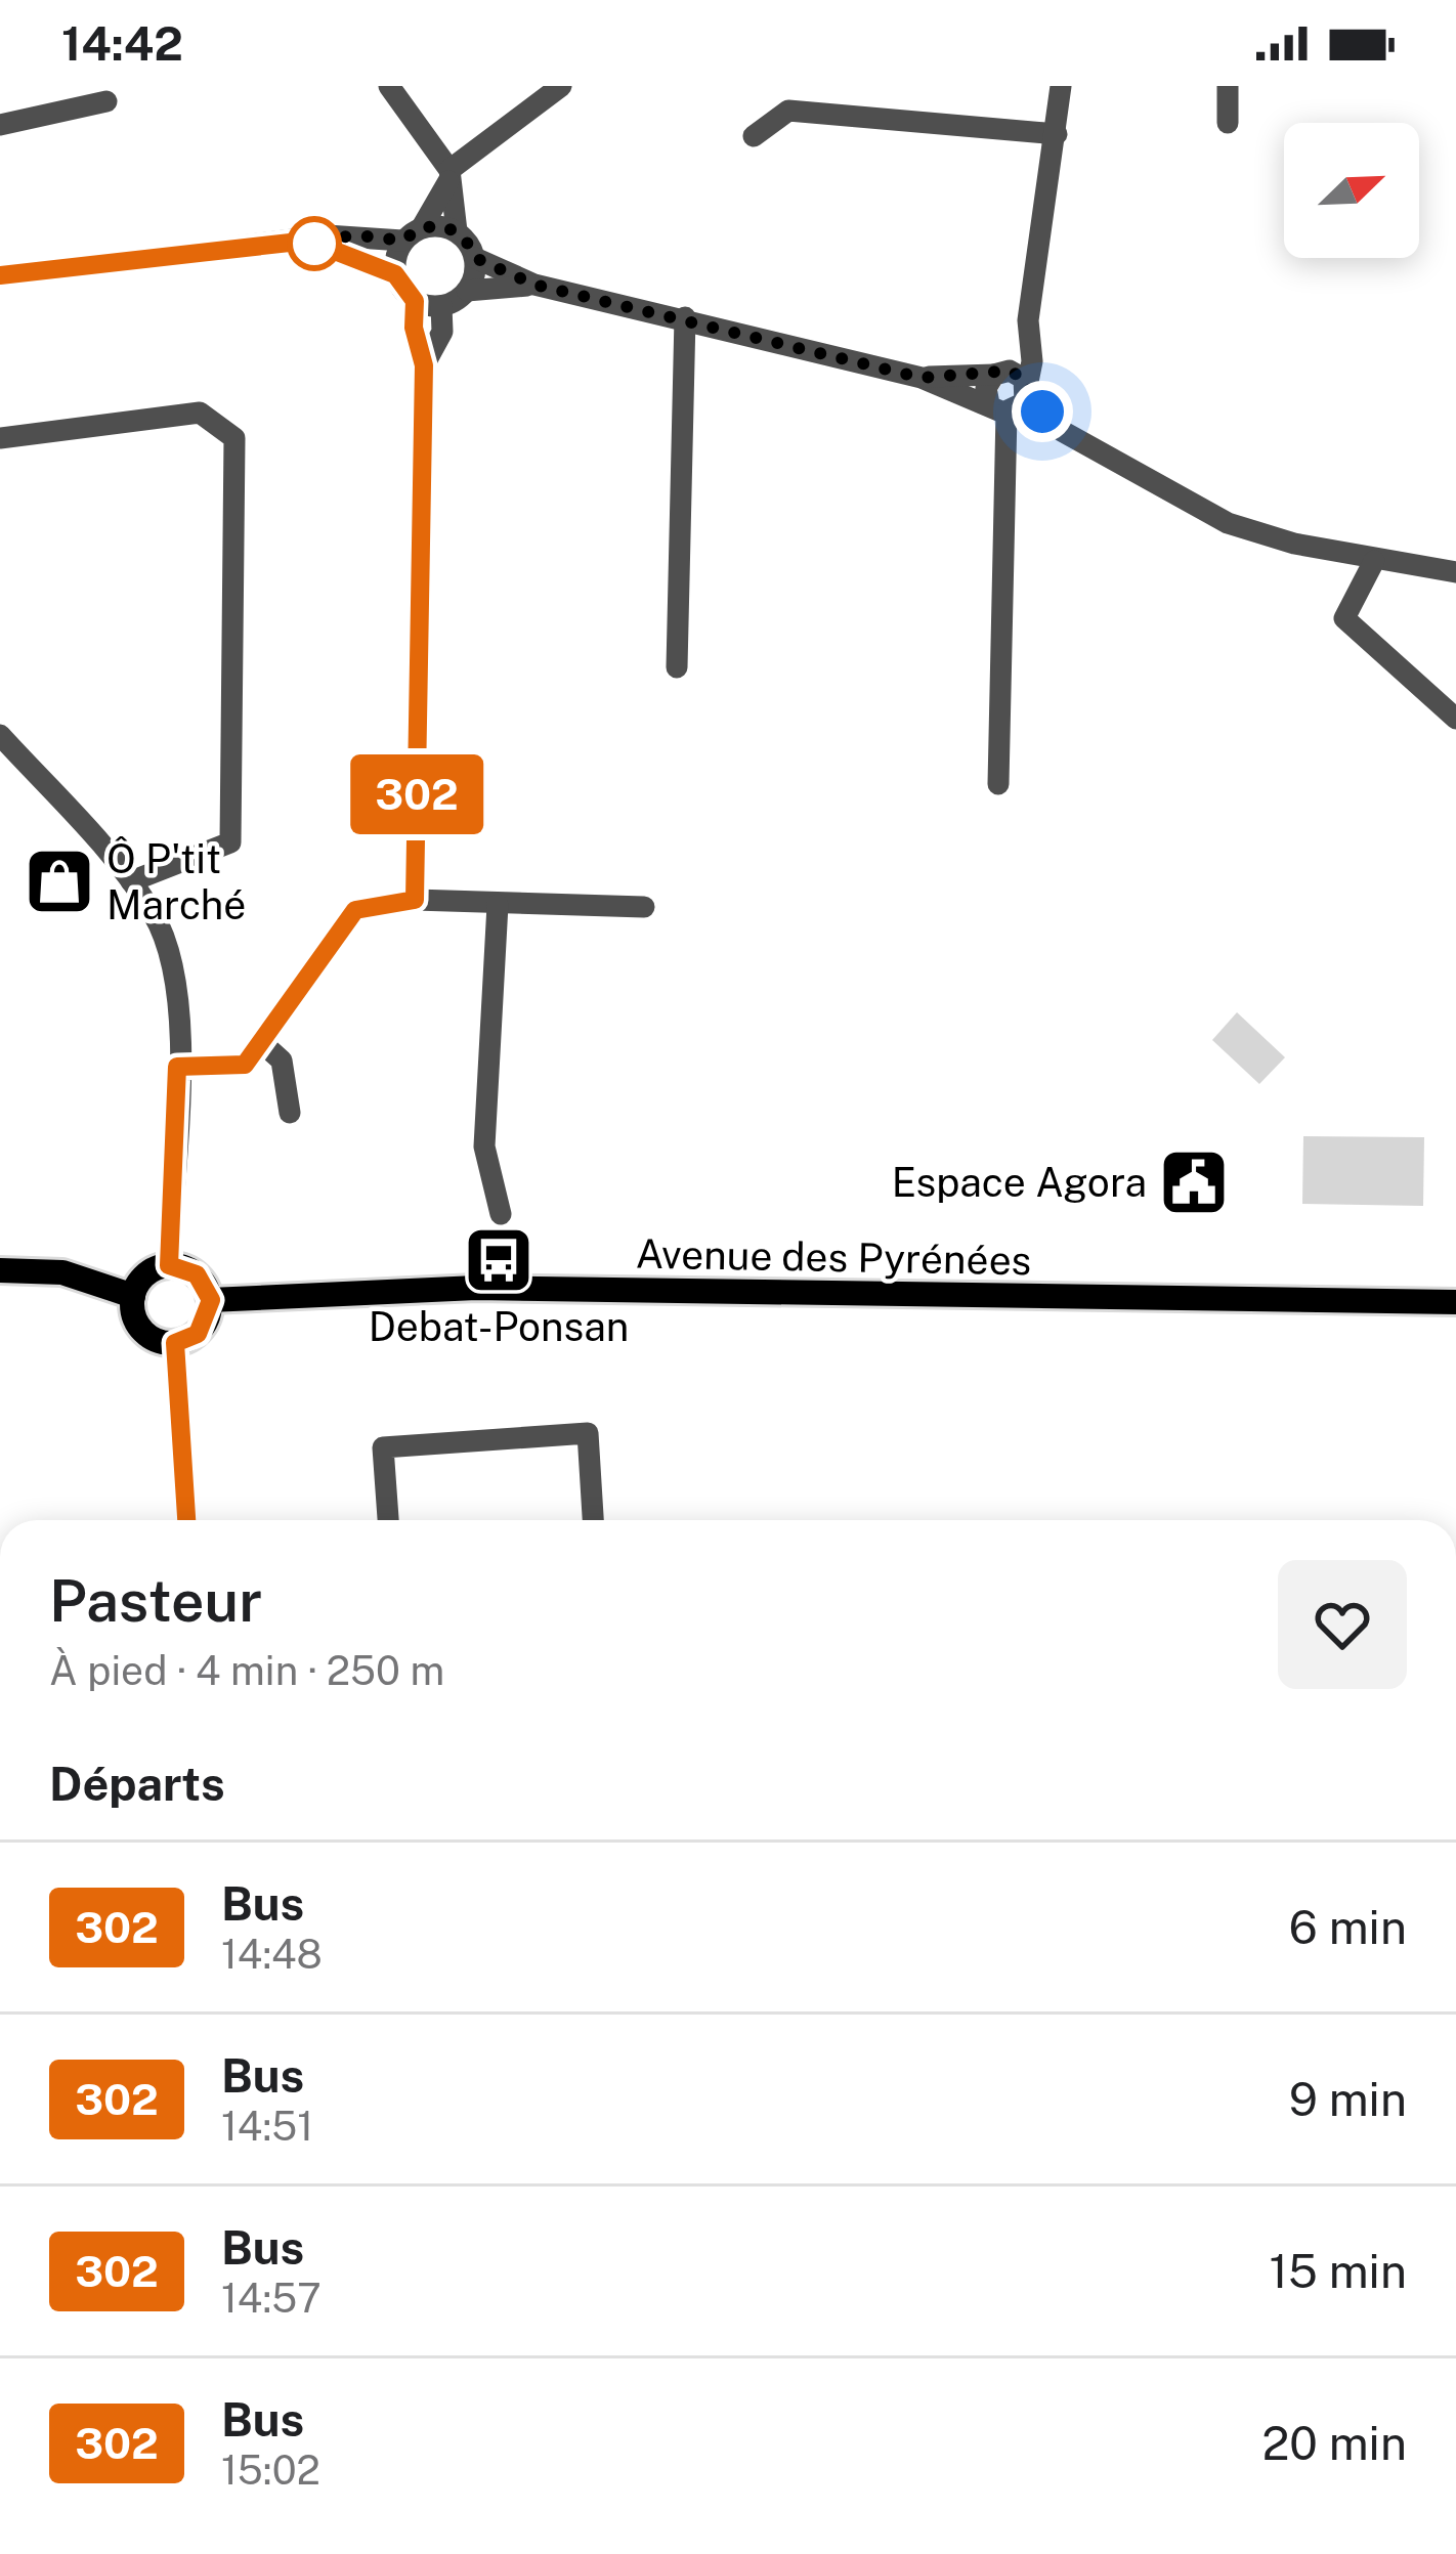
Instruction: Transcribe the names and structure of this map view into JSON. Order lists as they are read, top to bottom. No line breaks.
{"streets":{"main road":["Avenue des Pyrénées"]},"places":{"shop":["Ô P'tit Marché"],"public building":["Espace Agora"],"bus stop":["Debat-Ponsan"]},"lines":["bus line 302"],"north":"top right","page":{"status":"14:42","on_map":"302","heading":[["Pasteur","À pied · 4 min · 250 m"],"Départs"],"list":[{"mark":"302","name":"Bus","note":"14:48","value":"6 min"},{"mark":"302","name":"Bus","note":"14:51","value":"9 min"},{"mark":"302","name":"Bus","note":"14:57","value":"15 min"},{"mark":"302","name":"Bus","note":"15:02","value":"20 min"}]}}
